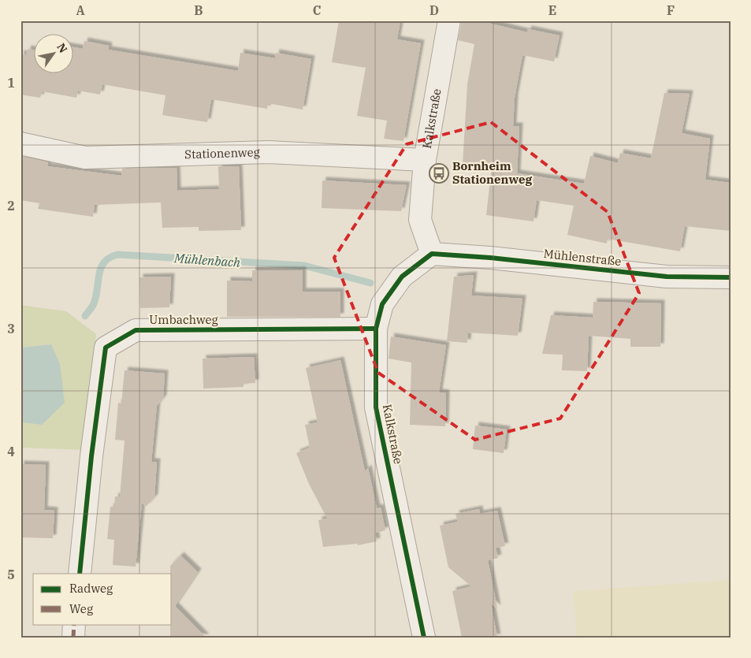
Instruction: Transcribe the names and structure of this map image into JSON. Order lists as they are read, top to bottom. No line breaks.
{"streets":{"street":["Kalkstraße","Stationenweg","Mühlenstraße","Umbachweg"]},"crossings":[["Kalkstraße","Stationenweg"],["Kalkstraße","Mühlenstraße"],["Kalkstraße","Umbachweg"]],"water":["Mühlenbach"],"places":{"bus stop":["Bornheim Stationenweg"]},"legend":["Radweg","Weg"],"north":"top right","grid":{"columns":["A","B","C","D","E","F"],"rows":["1","2","3","4","5"]}}
